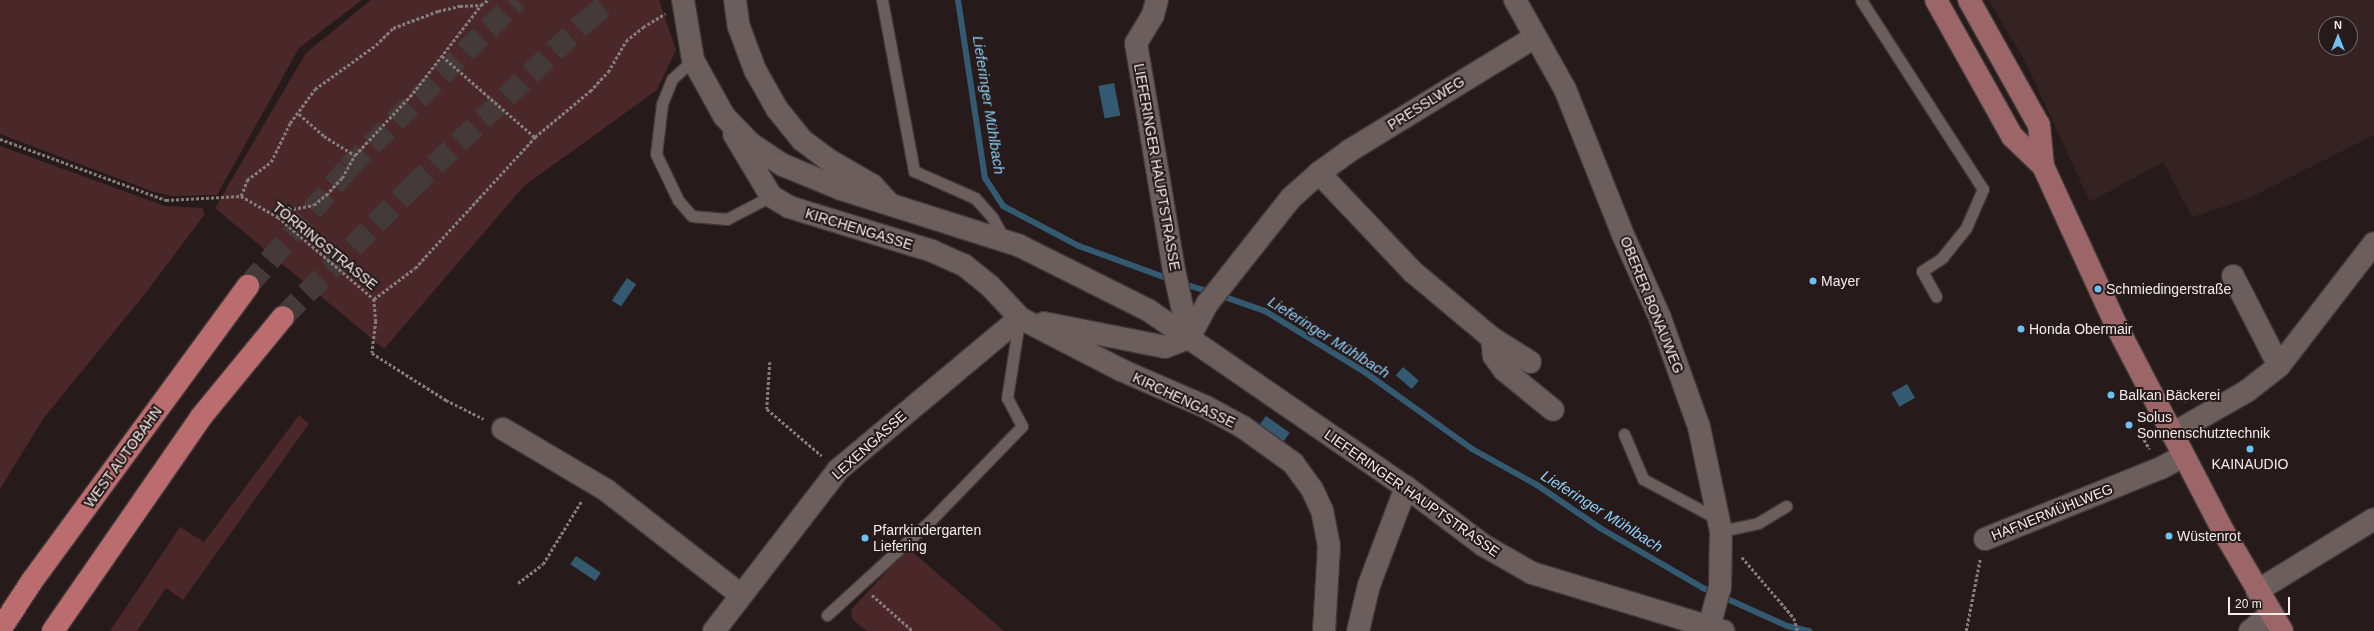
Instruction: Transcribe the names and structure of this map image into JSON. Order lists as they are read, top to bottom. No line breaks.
{"streets":{"highway":["WEST AUTOBAHN"],"street":["PRESSLWEG","LIEFERINGER HAUPTSTRASSE","KIRCHENGASSE","OBERER BONAUWEG","LEXENGASSE","HAFNERMÜHLWEG"],"path":["TÖRRINGSTRASSE"]},"crossings":[["PRESSLWEG","LIEFERINGER HAUPTSTRASSE"],["PRESSLWEG","OBERER BONAUWEG"],["LIEFERINGER HAUPTSTRASSE","KIRCHENGASSE"],["LIEFERINGER HAUPTSTRASSE","OBERER BONAUWEG"],["KIRCHENGASSE","LEXENGASSE"]],"water":["Lieferinger Mühlbach"],"places":["Mayer","Schmiedingerstraße","Honda Obermair","Balkan Bäckerei","Solus Sonnenschutztechnik","KAINAUDIO","Wüstenrot","Pfarrkindergarten Liefering"],"scale_bar":"20 m","north":"top"}
